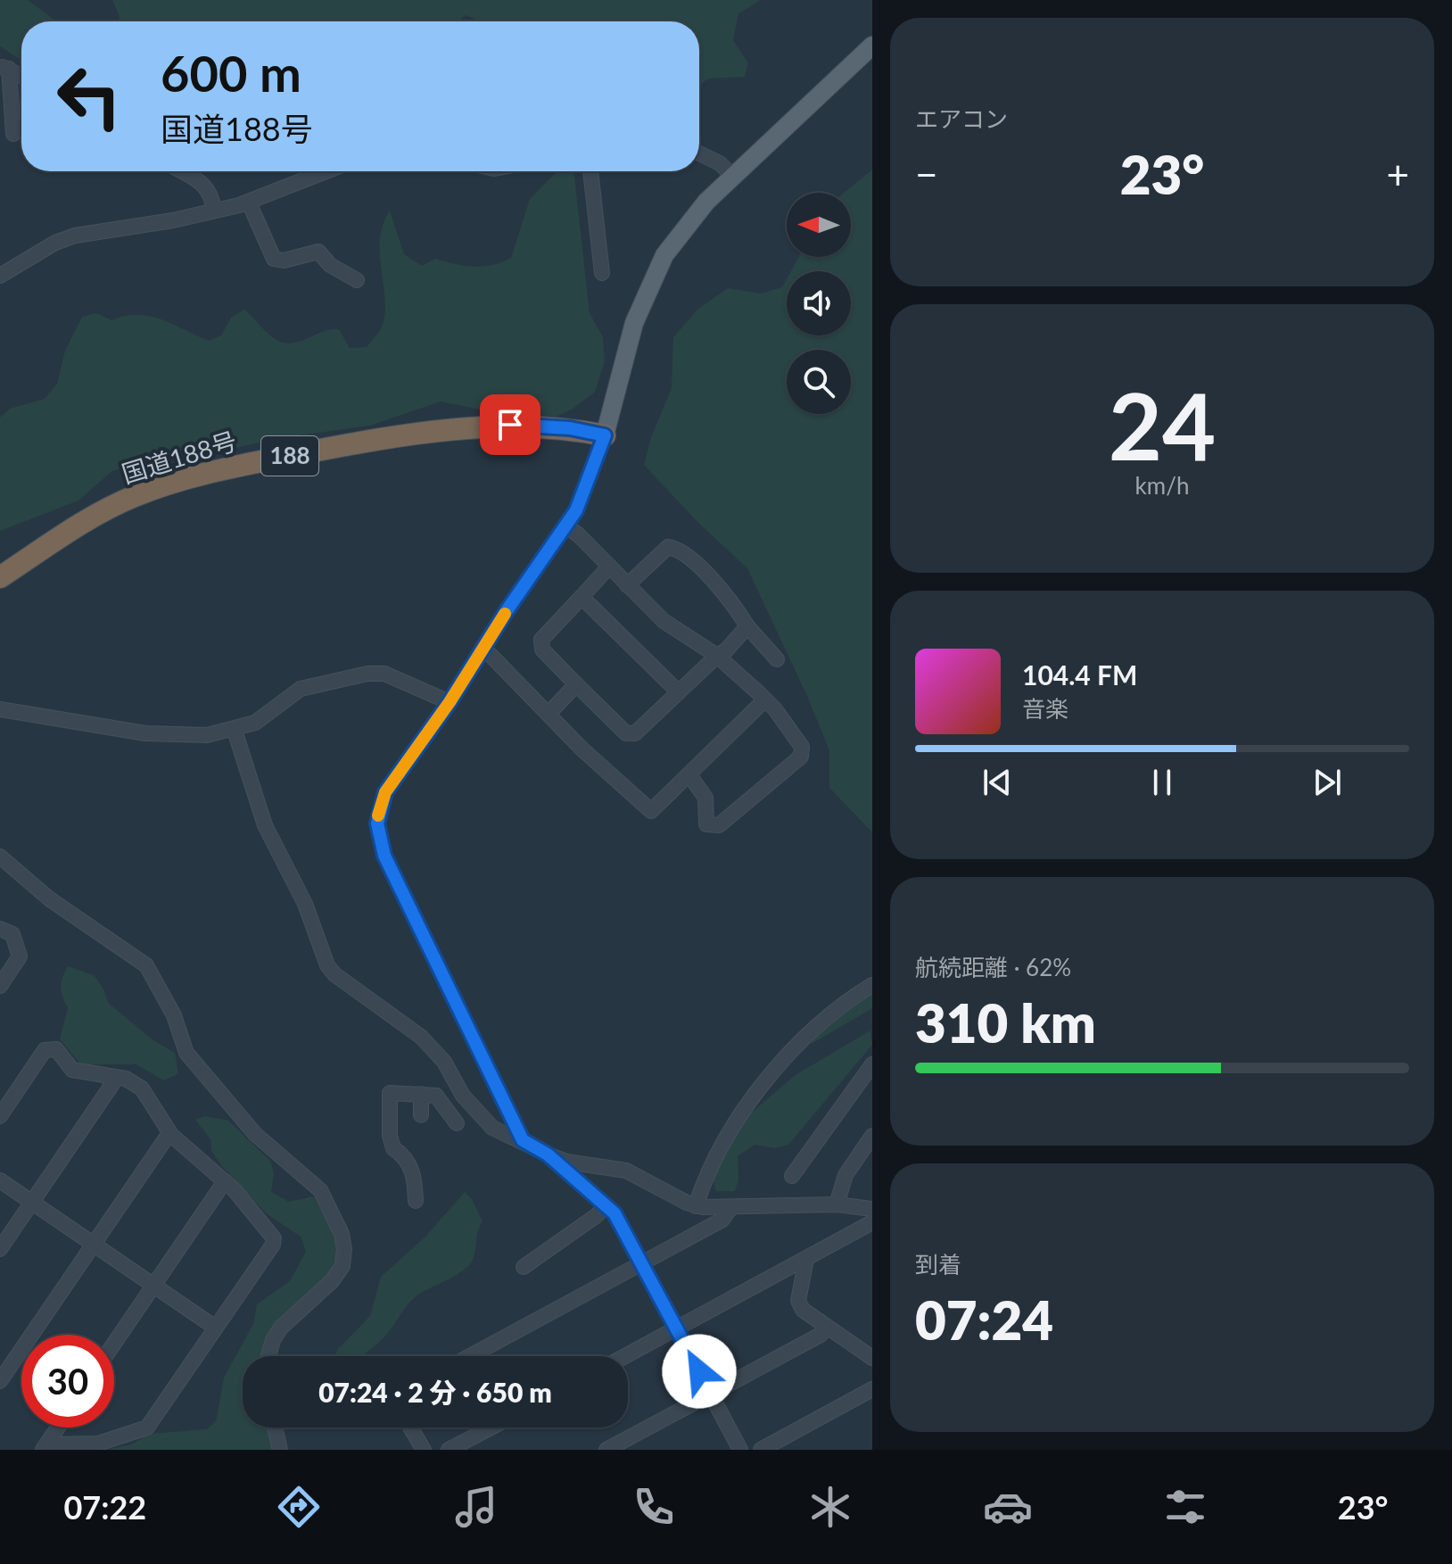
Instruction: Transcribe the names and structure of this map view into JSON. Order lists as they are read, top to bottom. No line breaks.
{"streets":{"highway":["188","国道188号"]},"north":"left","page":{"tile":["エアコン",["24","km/h"],["航続距離 · 62%","310 km"],["到着","07:24"]],"turn":["600 m","国道188号"],"heat":["−","23°","+"],"song":["104.4 FM","音楽"],"limit":"30","trip":"07:24 · 2 分 · 650 m","tabs":["07:22","23°"]}}
